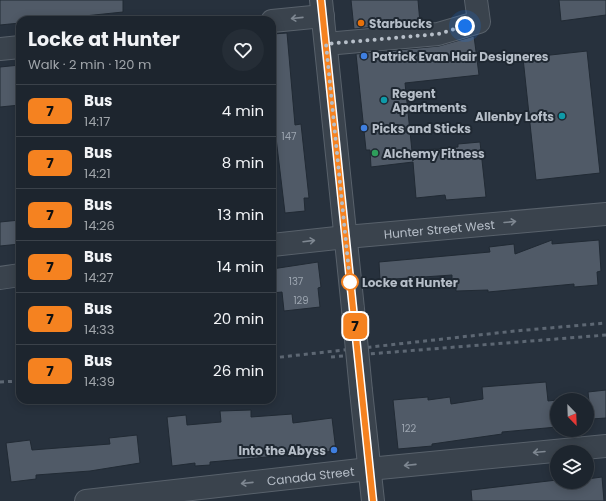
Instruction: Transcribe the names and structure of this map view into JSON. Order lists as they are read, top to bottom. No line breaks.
{"streets":{"street":["Hunter Street West","Canada Street"]},"one_way":["Hunter Street West","Canada Street"],"places":["Starbucks","Patrick Evan Hair Designeres","Regent Apartments","Allenby Lofts","Picks and Sticks","Alchemy Fitness","Locke at Hunter","Into the Abyss"],"lines":["bus line 7"],"house_numbers":["147","137","129","122"],"north":"bottom right","page":{"on_map":"7","heading":["Locke at Hunter","Walk · 2 min · 120 m"],"list":[{"mark":"7","name":"Bus","note":"14:17","value":"4 min"},{"mark":"7","name":"Bus","note":"14:21","value":"8 min"},{"mark":"7","name":"Bus","note":"14:26","value":"13 min"},{"mark":"7","name":"Bus","note":"14:27","value":"14 min"},{"mark":"7","name":"Bus","note":"14:33","value":"20 min"},{"mark":"7","name":"Bus","note":"14:39","value":"26 min"}]}}
